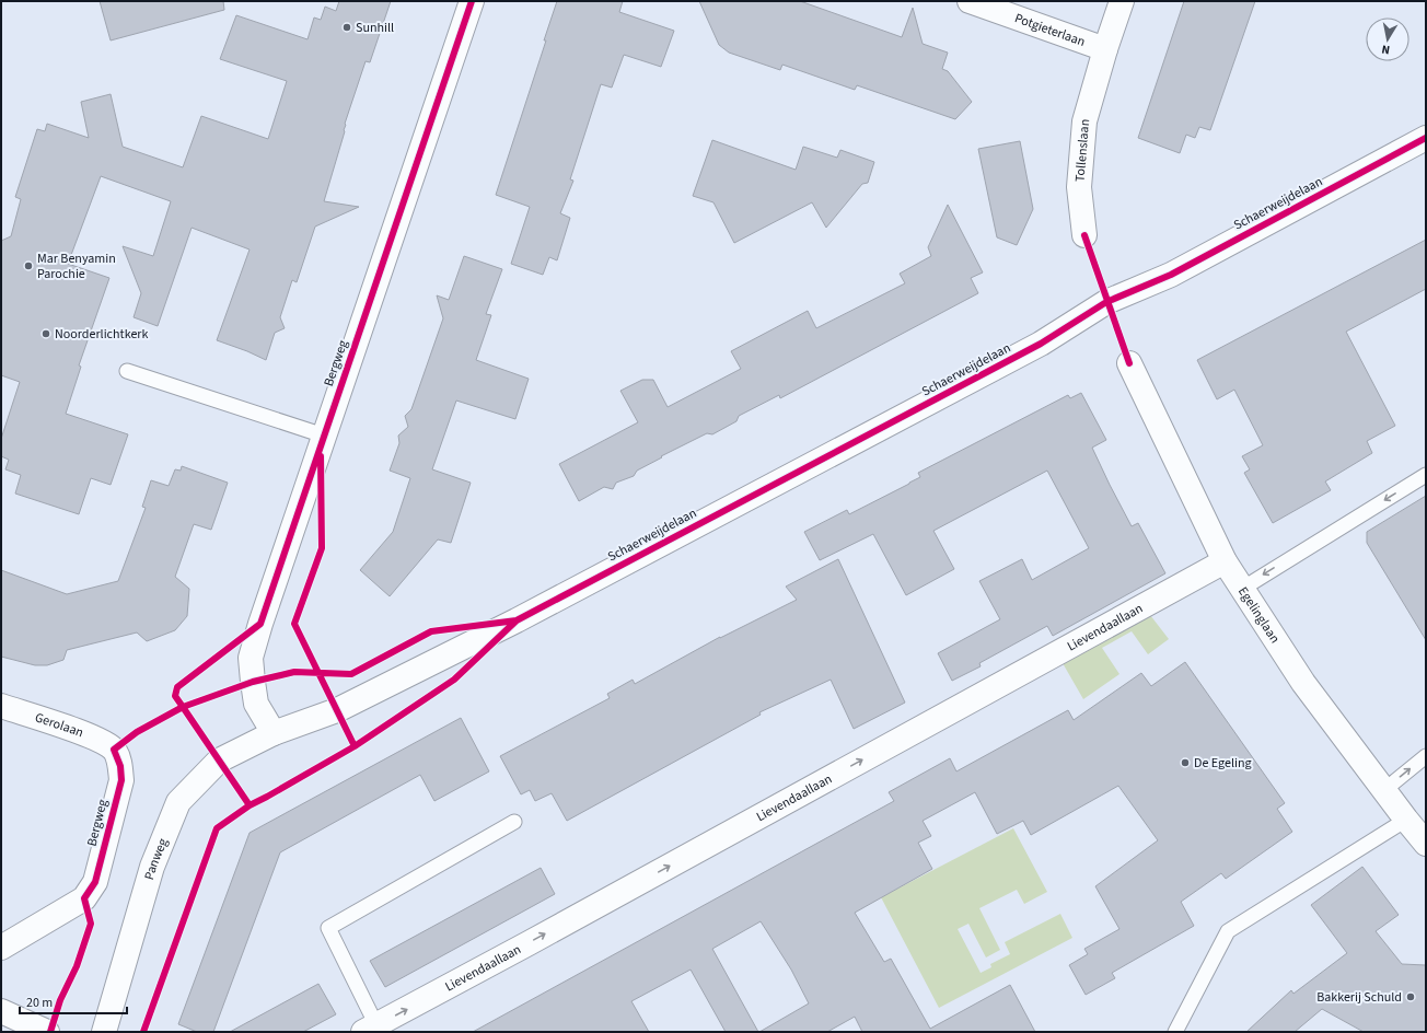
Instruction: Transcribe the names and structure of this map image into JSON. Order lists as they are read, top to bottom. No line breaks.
{"streets":{"street":["Potgieterlaan","Tollenslaan","Schaerweijdelaan","Bergweg","Egelinglaan","Lievendaallaan","Gerolaan","Panweg"]},"crossings":[["Potgieterlaan","Tollenslaan"],["Schaerweijdelaan","Bergweg"],["Schaerweijdelaan","Panweg"],["Bergweg","Gerolaan"],["Bergweg","Panweg"],["Egelinglaan","Lievendaallaan"]],"one_way":["Lievendaallaan"],"places":["Sunhill","Mar Benyamin Parochie","Noorderlichtkerk","De Egeling","Bakkerij Schuld"],"scale_bar":"20 m","north":"bottom"}
